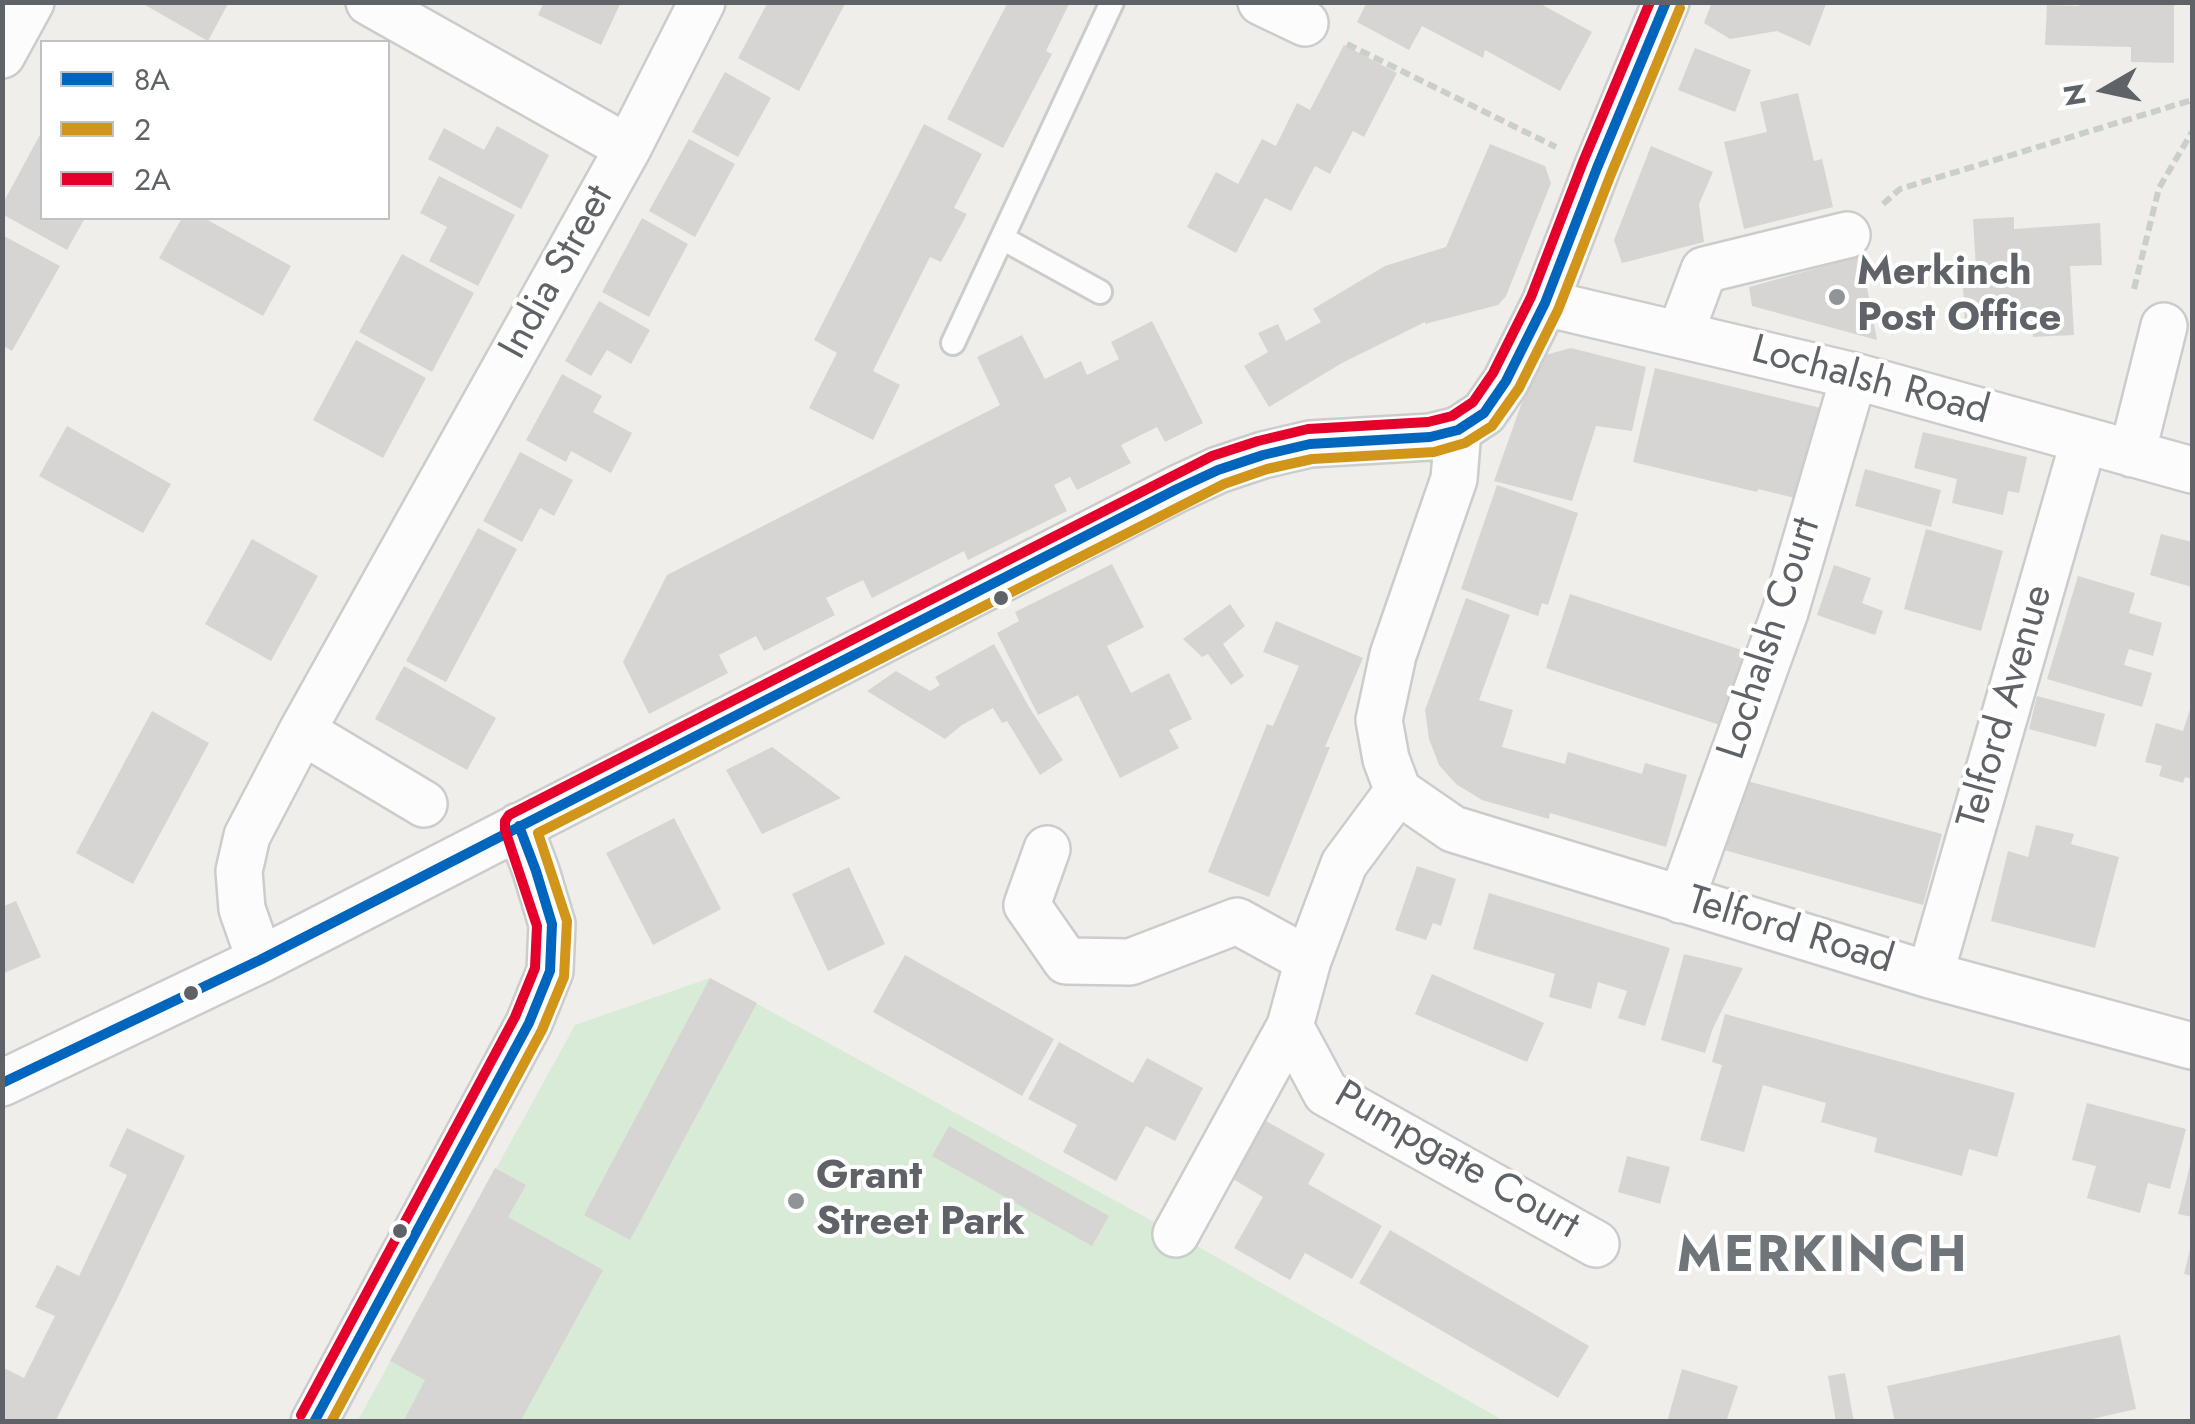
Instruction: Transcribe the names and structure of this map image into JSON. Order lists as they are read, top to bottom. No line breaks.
{"streets":{"street":["India Street","Lochalsh Road","Lochalsh Court","Telford Avenue","Telford Road","Pumpgate Court"]},"crossings":[["Lochalsh Road","Lochalsh Court"],["Lochalsh Road","Telford Avenue"],["Lochalsh Court","Telford Road"],["Telford Avenue","Telford Road"]],"districts":["MERKINCH"],"places":["Merkinch Post Office","Grant Street Park"],"lines":["transit line 8A","transit line 2A","transit line 2"],"legend":["8A","2","2A"],"north":"left"}
